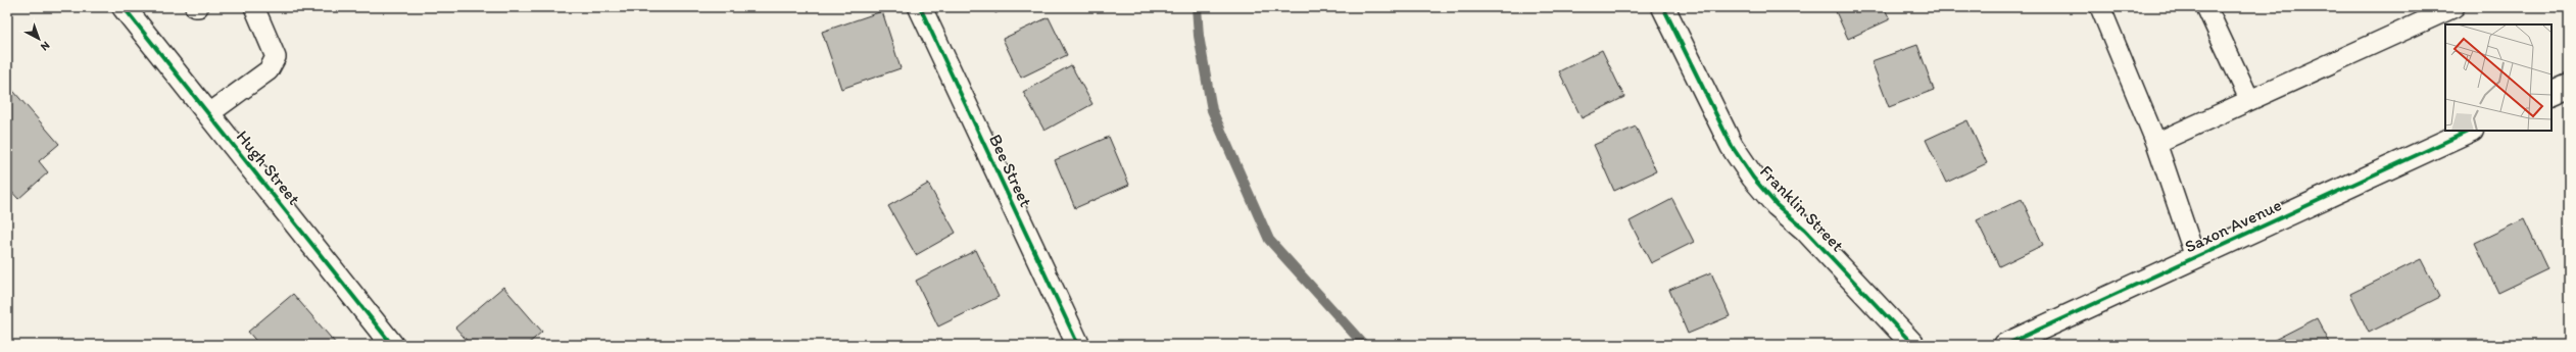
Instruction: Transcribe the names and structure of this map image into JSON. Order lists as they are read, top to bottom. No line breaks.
{"streets":{"street":["Hugh Street","Bee Street","Franklin Street","Saxon Avenue"]},"north":"bottom right"}
